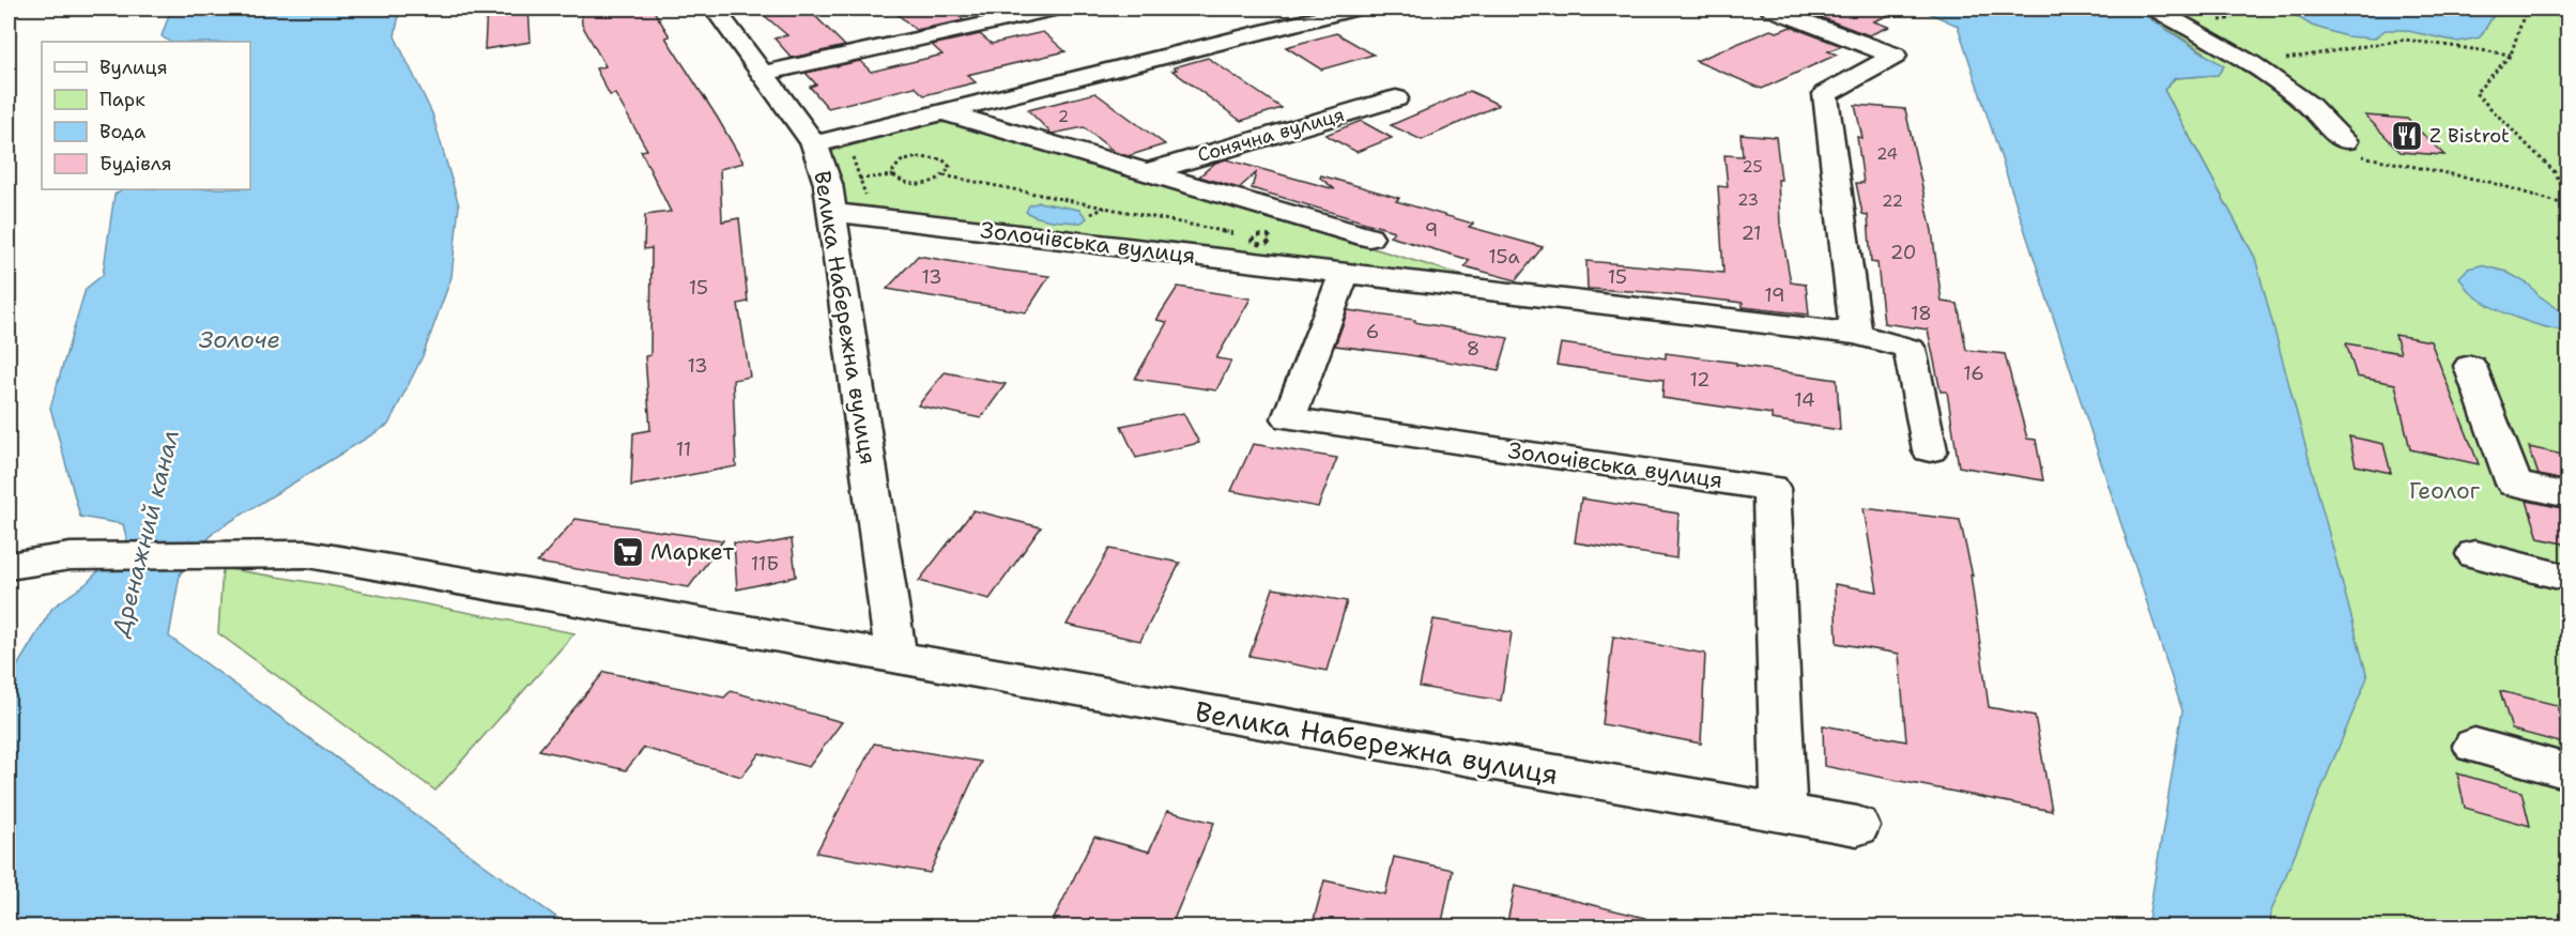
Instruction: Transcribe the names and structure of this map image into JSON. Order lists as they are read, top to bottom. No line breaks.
{"streets":{"street":["Сонячна вулиця","Золочівська вулиця","Велика Набережна вулиця"]},"crossings":[["Золочівська вулиця","Велика Набережна вулиця"]],"water":["Золоче","Дренажний канал"],"parks":["Геолог"],"places":{"restaurant":["Z Bistrot"],"supermarket":["Маркет"]},"house_numbers":["2","24","25","23","22","9","21","20","15а","13","15","15","19","18","6","8","13","16","12","14","11","11Б"],"legend":["Вулиця","Парк","Вода","Будівля"]}
